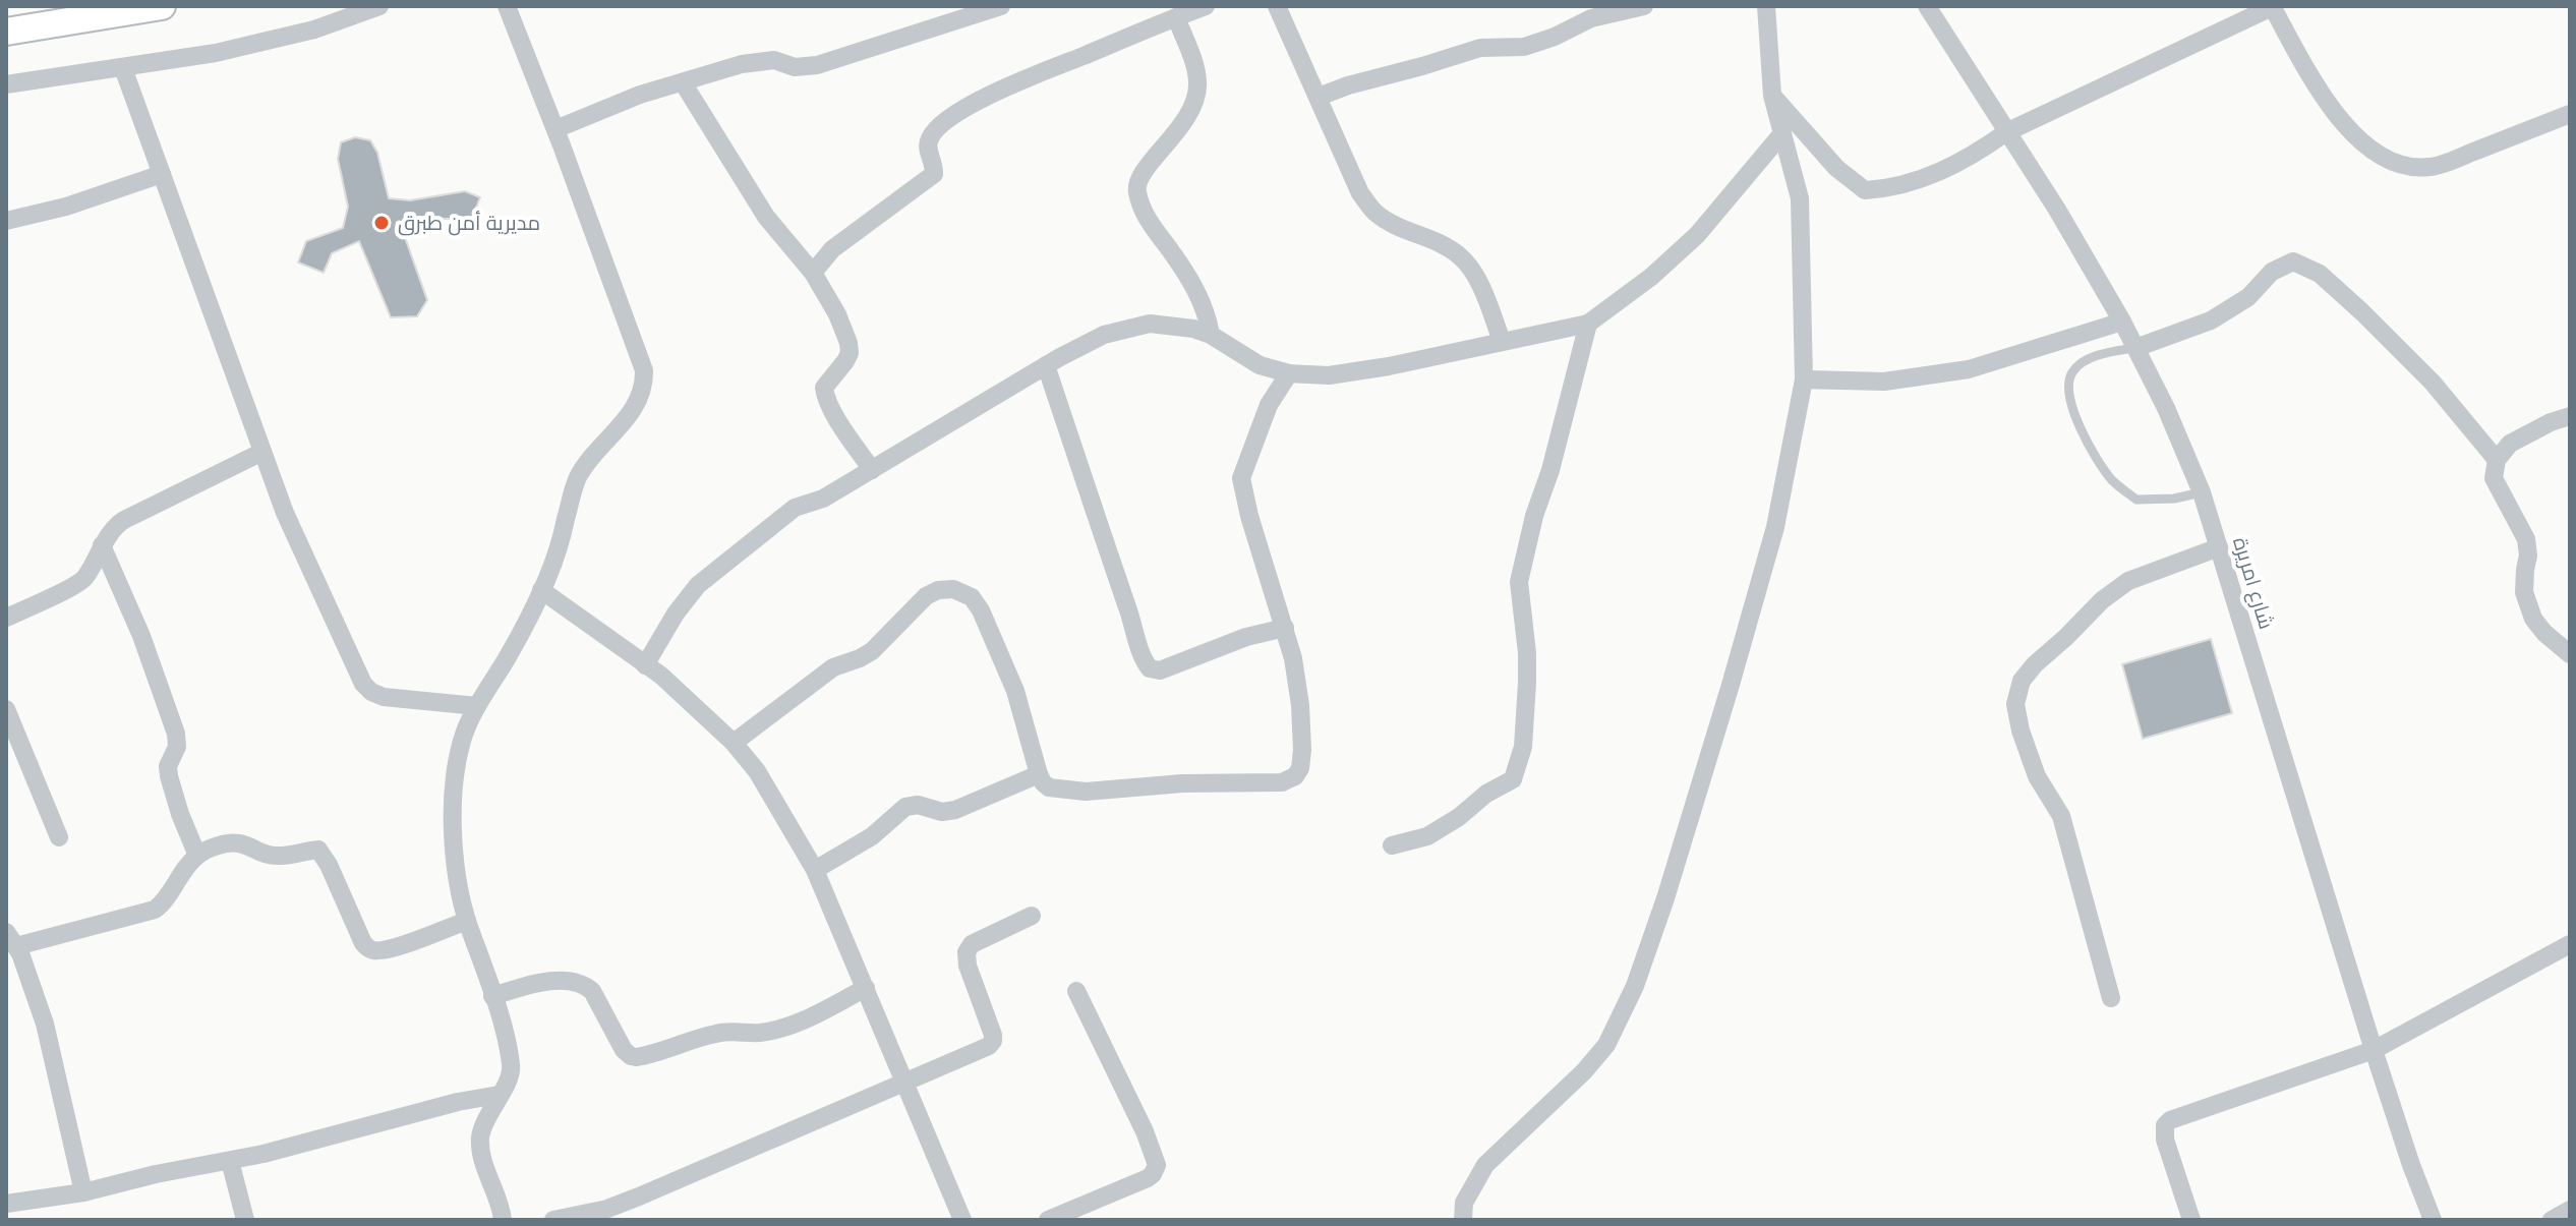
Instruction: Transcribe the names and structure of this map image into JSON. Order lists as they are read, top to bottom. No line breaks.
{"streets":{"street":["شارع امريرة"]},"places":["مديرية أمن طبرق"]}
